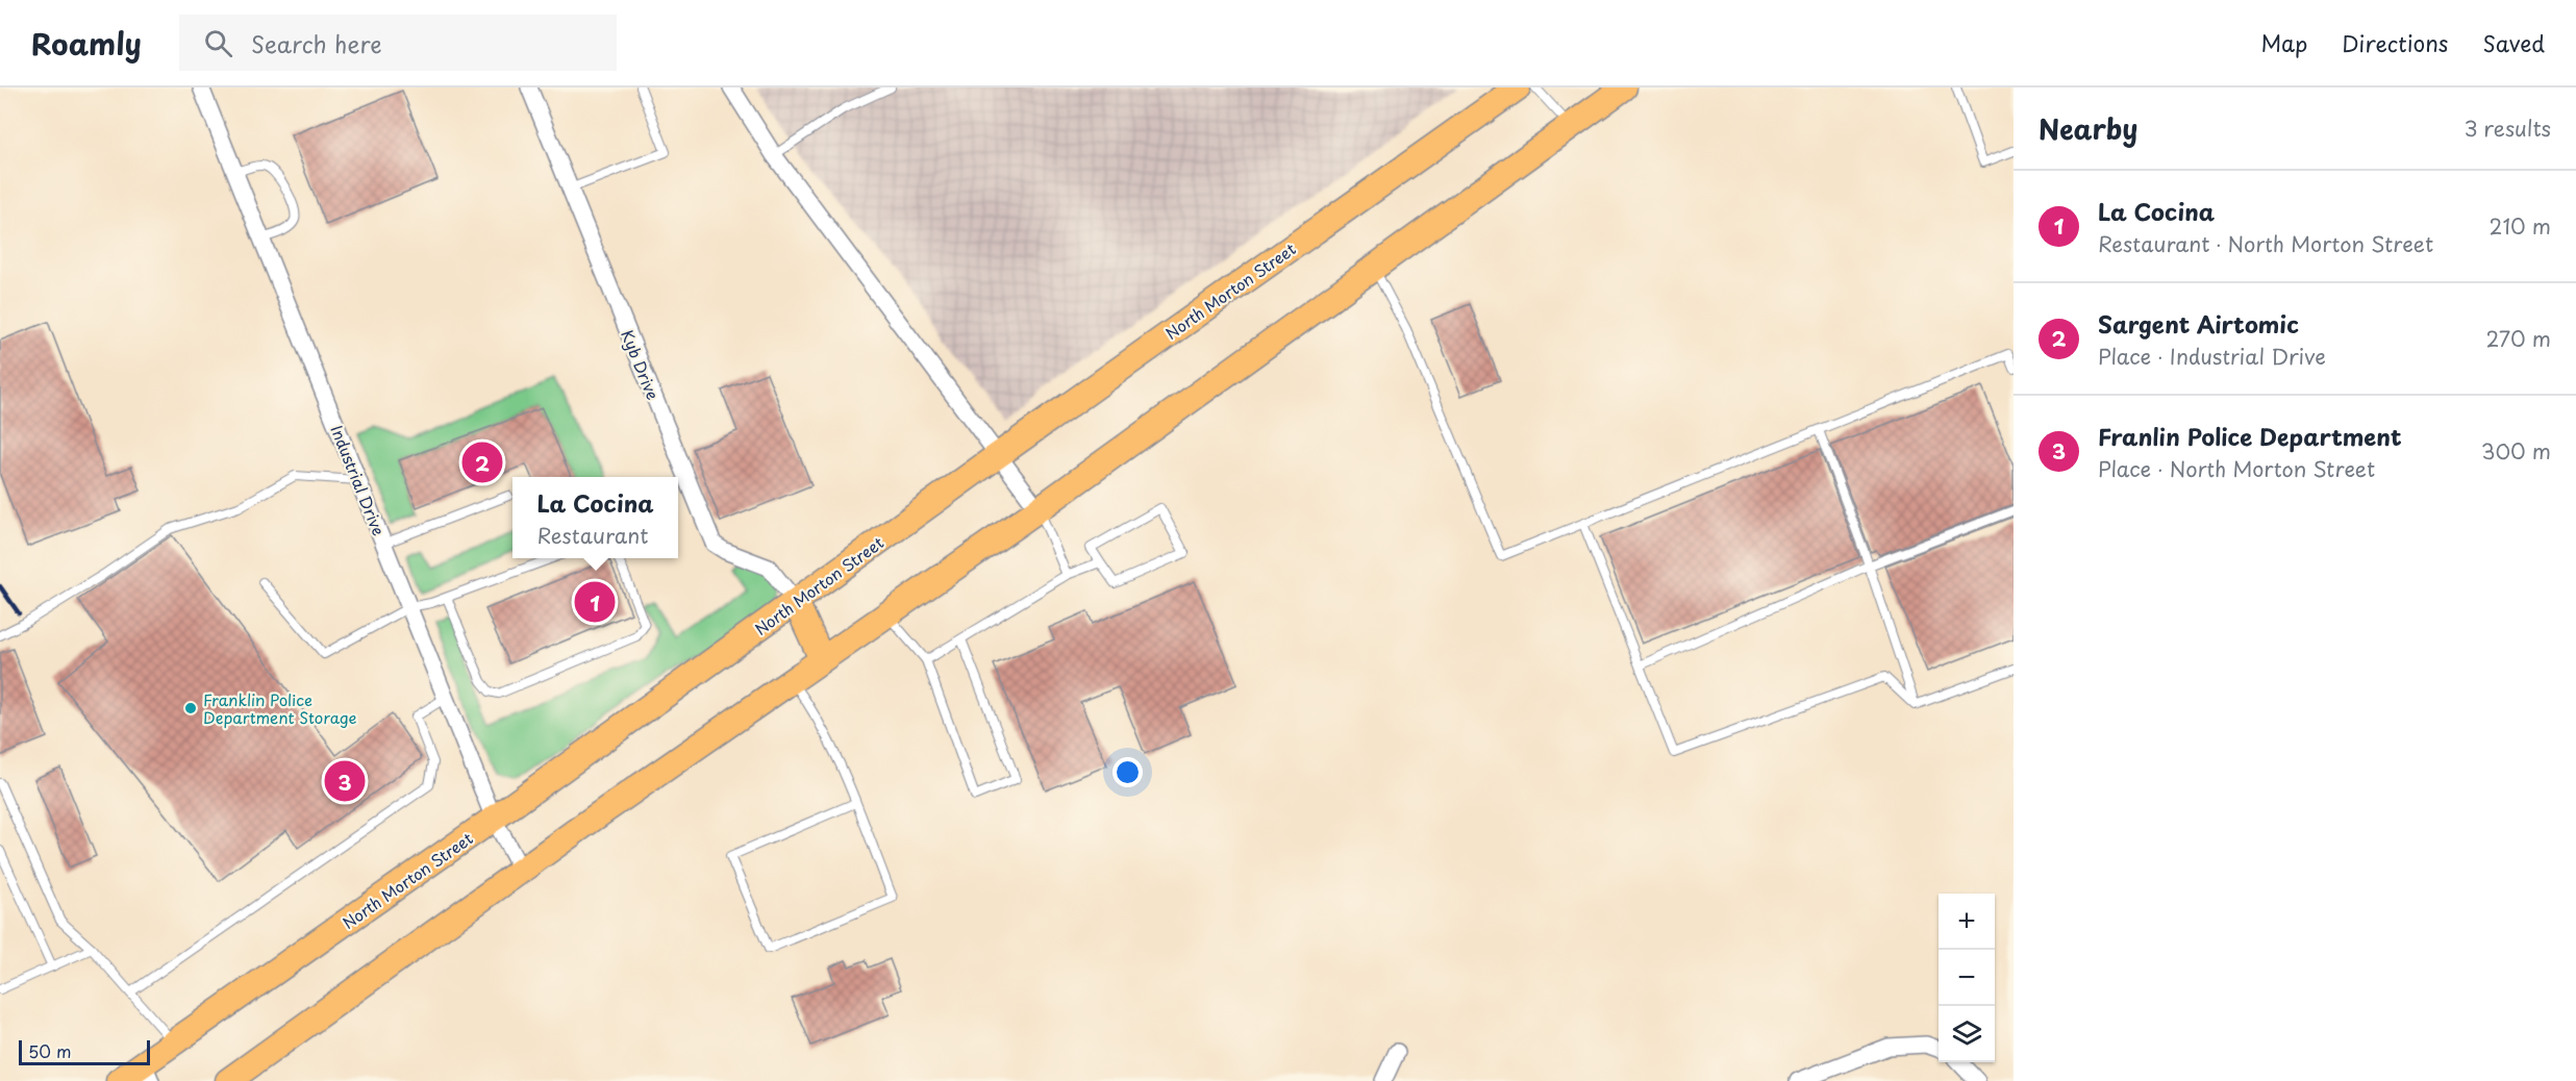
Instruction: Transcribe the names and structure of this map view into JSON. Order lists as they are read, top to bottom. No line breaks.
{"streets":{"main road":["North Morton Street"],"street":["Kyb Drive","Industrial Drive"]},"crossings":[["North Morton Street","Kyb Drive"],["North Morton Street","Industrial Drive"]],"places":["Franklin Police Department Storage"],"scale_bar":"50 m","page":{"header":"Roamly","search":"Search here","nav":["Map","Directions","Saved"],"heading":["Nearby","3 results"],"list":[{"mark":"1","name":"La Cocina","note":"Restaurant · North Morton Street","value":"210 m"},{"mark":"2","name":"Sargent Airtomic","note":"Place · Industrial Drive","value":"270 m"},{"mark":"3","name":"Franlin Police Department","note":"Place · North Morton Street","value":"300 m"}],"pins":["2","1","3"],"popup":["La Cocina","Restaurant"],"map_buttons":["+","−"],"scale":"50 m"}}
